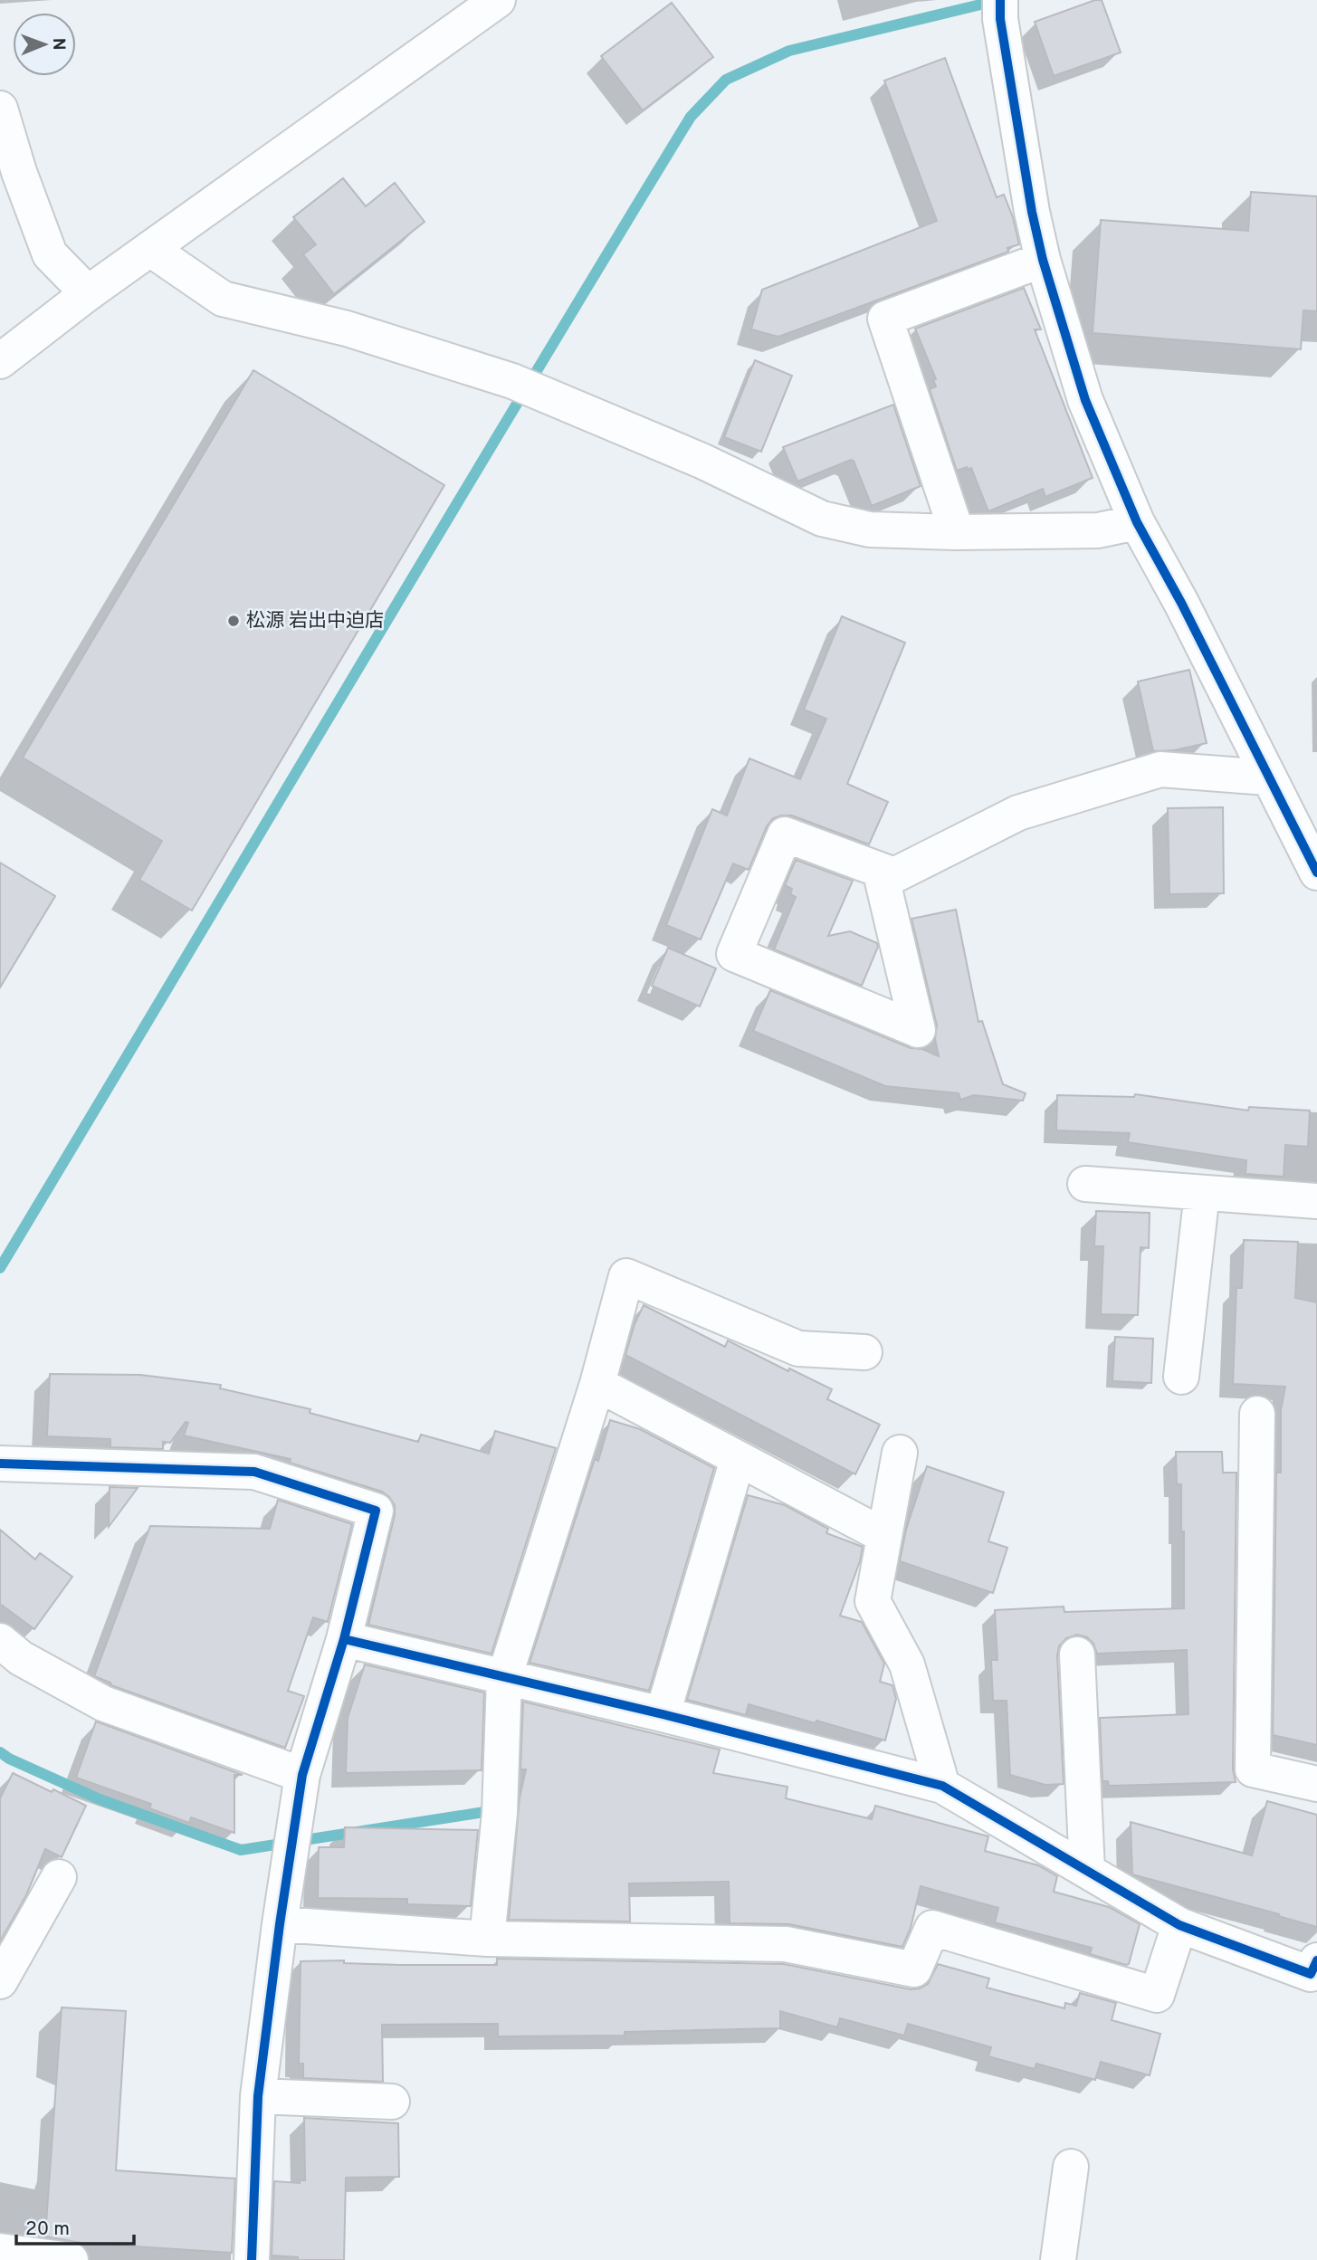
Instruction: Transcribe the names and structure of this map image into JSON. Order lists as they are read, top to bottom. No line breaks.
{"places":["松源 岩出中迫店"],"scale_bar":"20 m","north":"right"}
